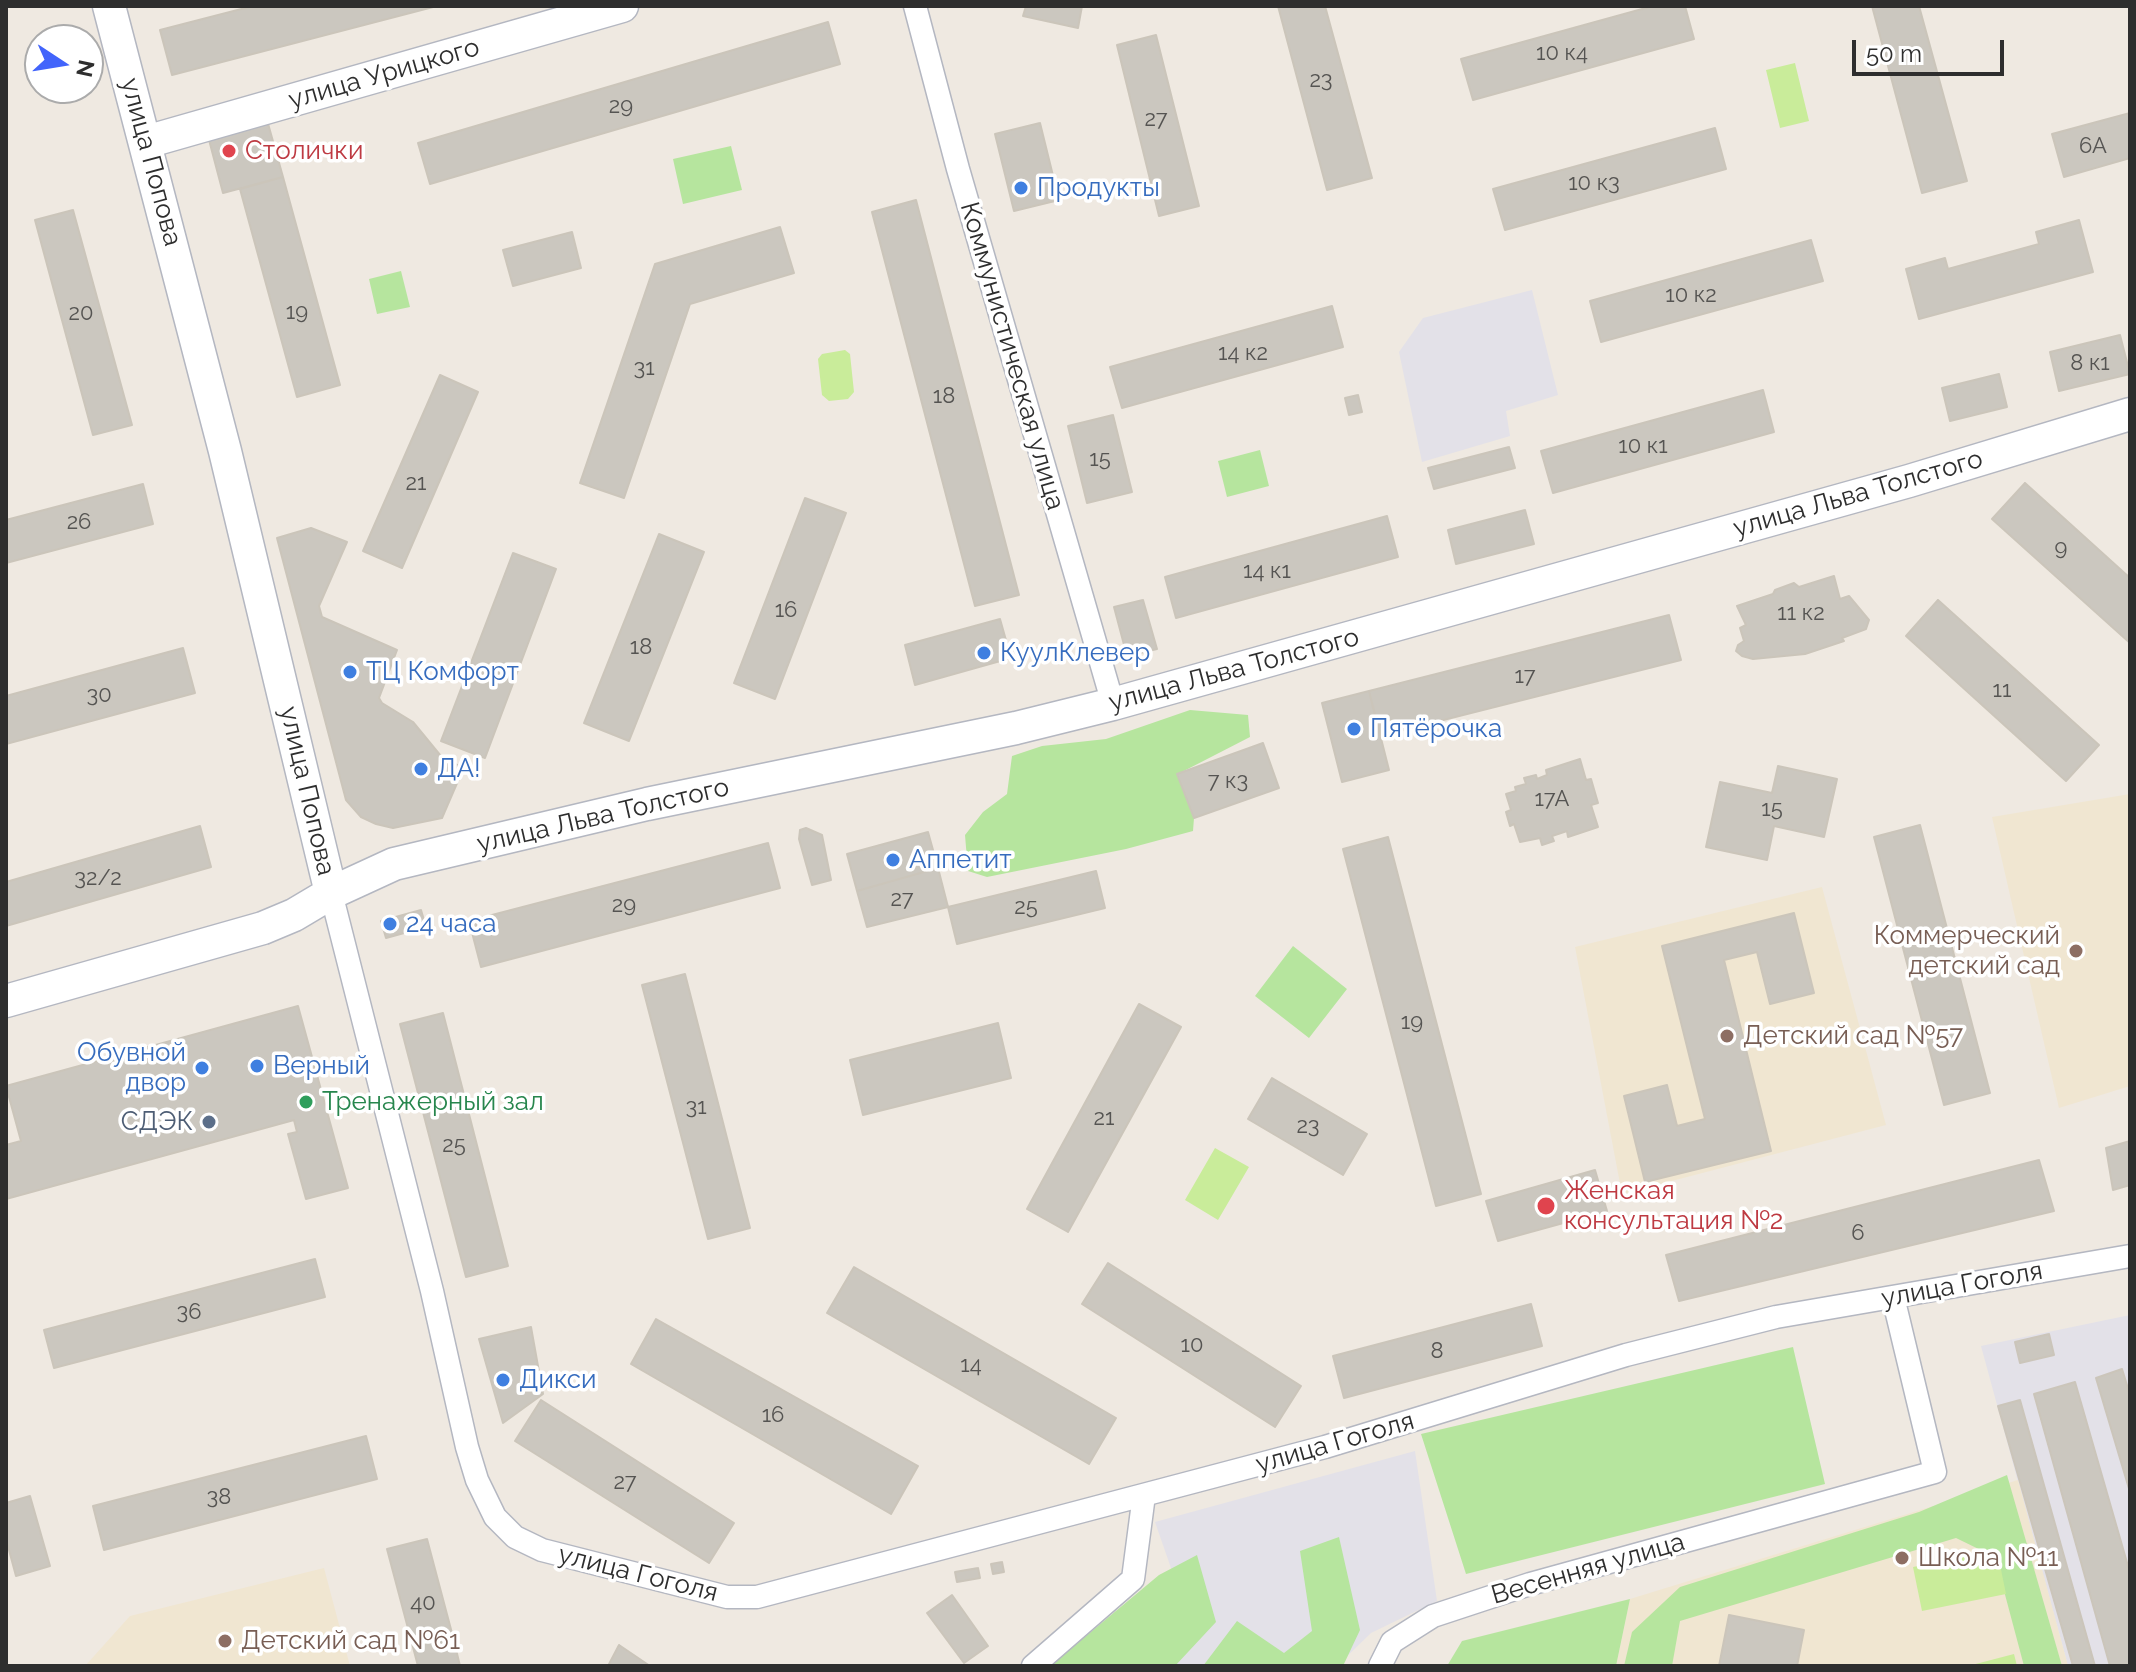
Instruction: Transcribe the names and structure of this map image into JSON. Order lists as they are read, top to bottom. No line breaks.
{"streets":{"street":["улица Урицкого","улица Попова","Коммунистическая улица","улица Льва Толстого","улица Гоголя","Весенняя улица"]},"crossings":[["улица Урицкого","улица Попова"],["улица Попова","улица Льва Толстого"],["улица Попова","улица Гоголя"],["Коммунистическая улица","улица Льва Толстого"],["улица Гоголя","Весенняя улица"]],"places":["Столички","Продукты","КуулКлевер","ТЦ Комфорт","Пятёрочка","ДА!","Аппетит","24 часа","Коммерческий детский сад","Детский сад №57","Верный","Обувной двор","Тренажерный зал","СДЭК","Женская консультация №2","Дикси","Школа №11","Детский сад №61"],"house_numbers":["10 к4","23","29","27","6А","10 к3","10 к2","19","20","14 к2","8 к1","31","18","10 к1","15","21","26","9","14 к1","16","11 к2","18","17","11","30","7 к3","17А","15","32/2","27","29","25","19","31","21","23","25","6","36","10","8","14","16","27","38","40"],"scale_bar":"50 m","north":"right"}
